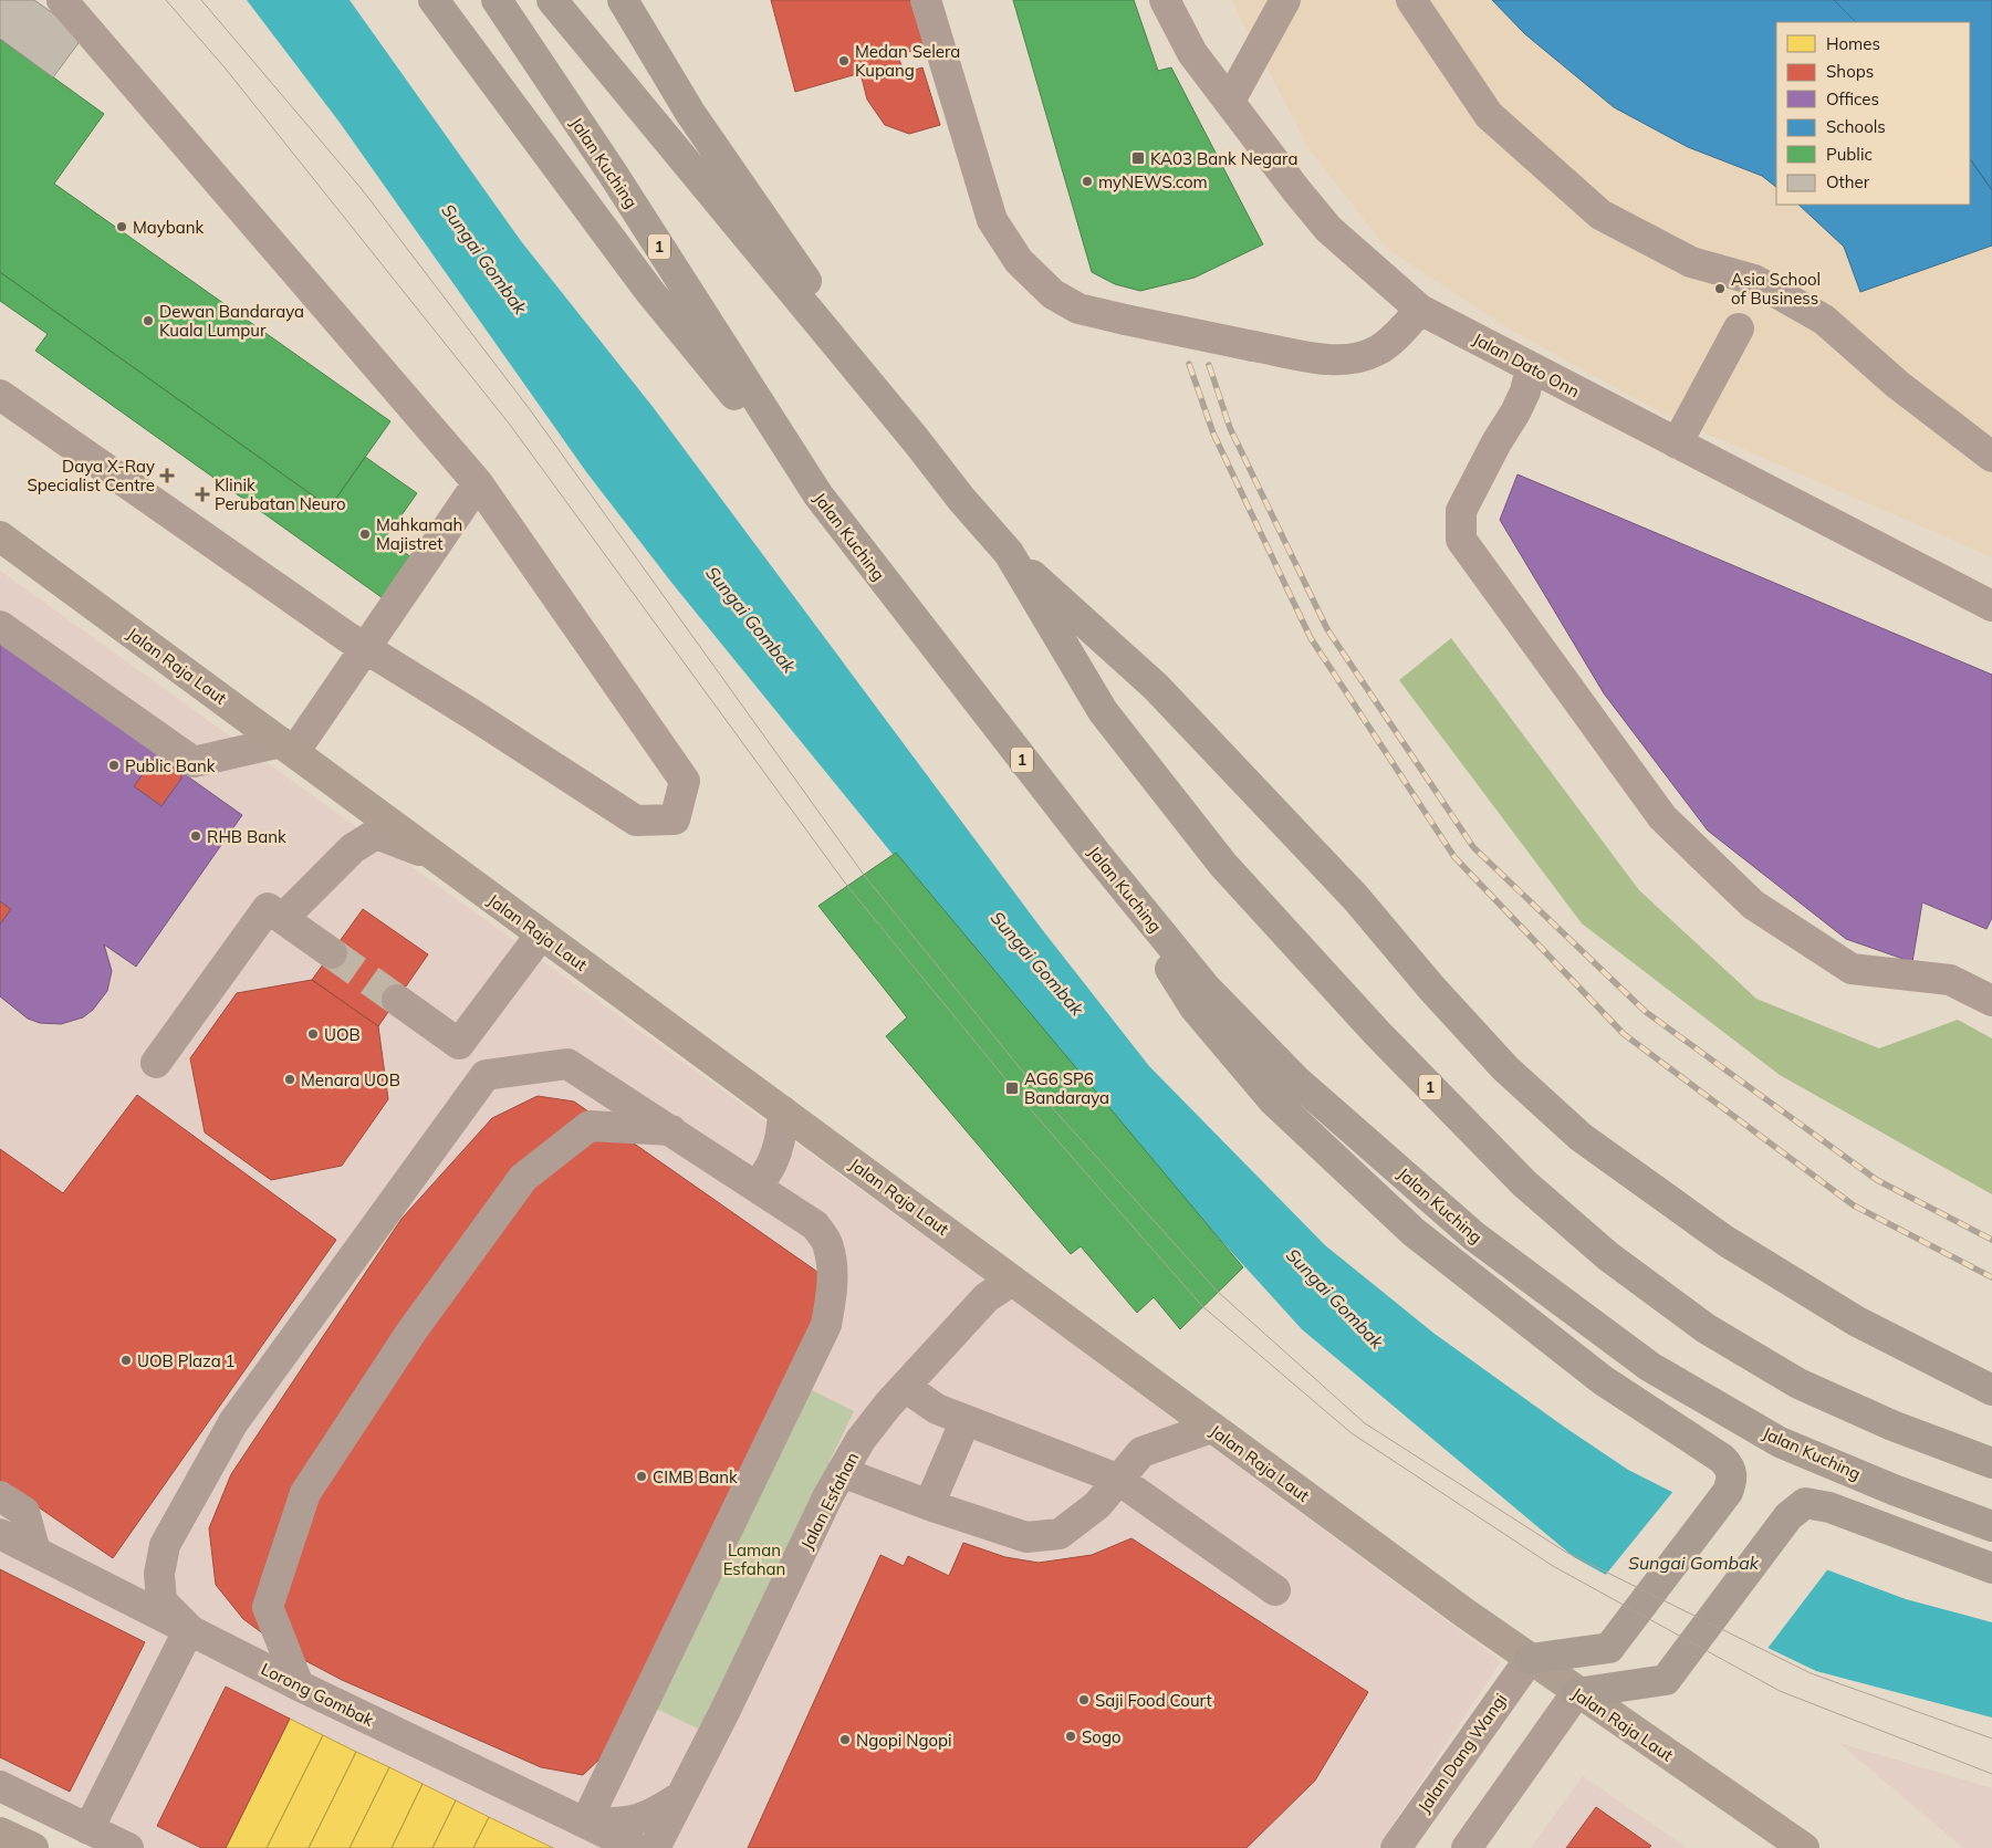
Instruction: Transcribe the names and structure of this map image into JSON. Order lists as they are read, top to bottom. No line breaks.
{"streets":{"highway":["Jalan Kuching","1"],"main road":["Jalan Raja Laut"],"street":["Jalan Dato Onn","Jalan Esfahan","Lorong Gombak","Jalan Dang Wangi"]},"crossings":[["Jalan Raja Laut","Jalan Esfahan"],["Jalan Raja Laut","Jalan Dang Wangi"]],"water":["Sungai Gombak"],"parks":["Laman Esfahan"],"places":{"other":["Medan Selera Kupang","myNEWS.com","Maybank","Asia School of Business","Dewan Bandaraya Kuala Lumpur","Mahkamah Majistret","Public Bank","RHB Bank","UOB","Menara UOB","UOB Plaza 1","CIMB Bank","Saji Food Court","Sogo","Ngopi Ngopi"],"transit":["KA03 Bank Negara","AG6 SP6 Bandaraya"],"health":["Daya X-Ray Specialist Centre","Klinik Perubatan Neuro"]},"legend":["Homes","Shops","Offices","Schools","Public","Other"]}
